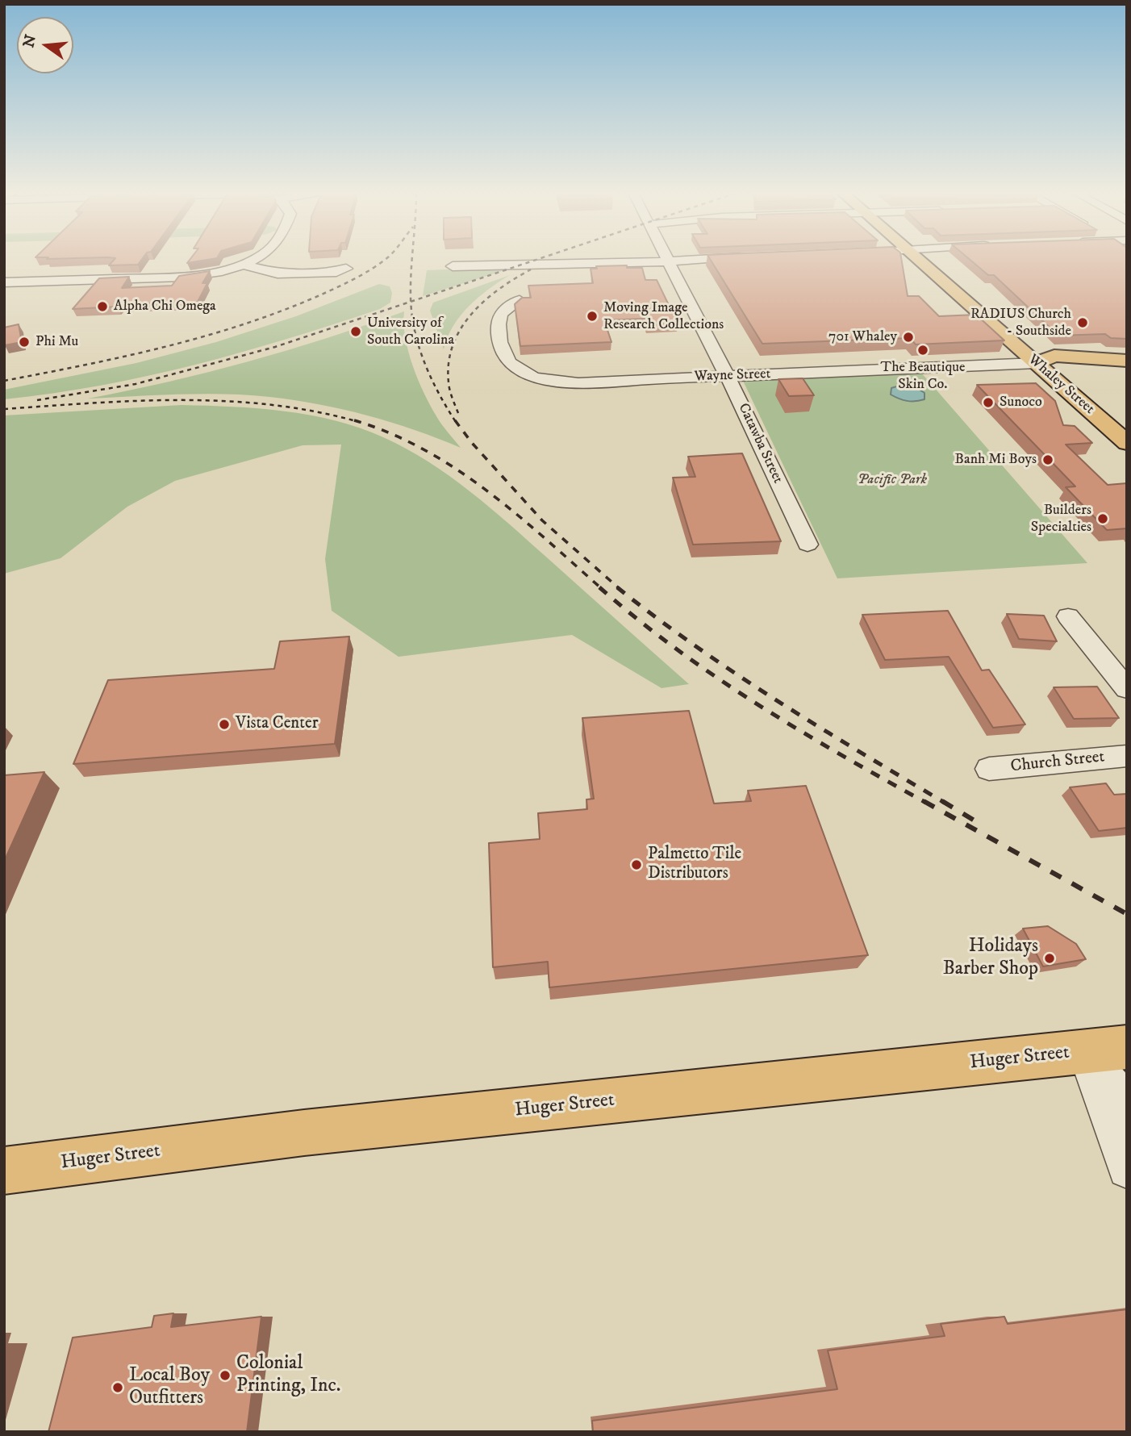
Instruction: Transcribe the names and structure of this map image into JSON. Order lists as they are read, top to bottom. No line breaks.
{"streets":{"main road":["Wayne Street","Whaley Street","Huger Street"],"street":["Catawba Street","Church Street"]},"crossings":[["Wayne Street","Whaley Street"],["Wayne Street","Catawba Street"]],"parks":["Pacific Park"],"places":["Alpha Chi Omega","Moving Image Research Collections","RADIUS Church - Southside","University of South Carolina","701 Whaley","Phi Mu","The Beautique Skin Co.","Sunoco","Banh Mi Boys","Builders Specialties","Vista Center","Palmetto Tile Distributors","Holidays Barber Shop","Colonial Printing, Inc.","Local Boy Outfitters"],"north":"left"}
